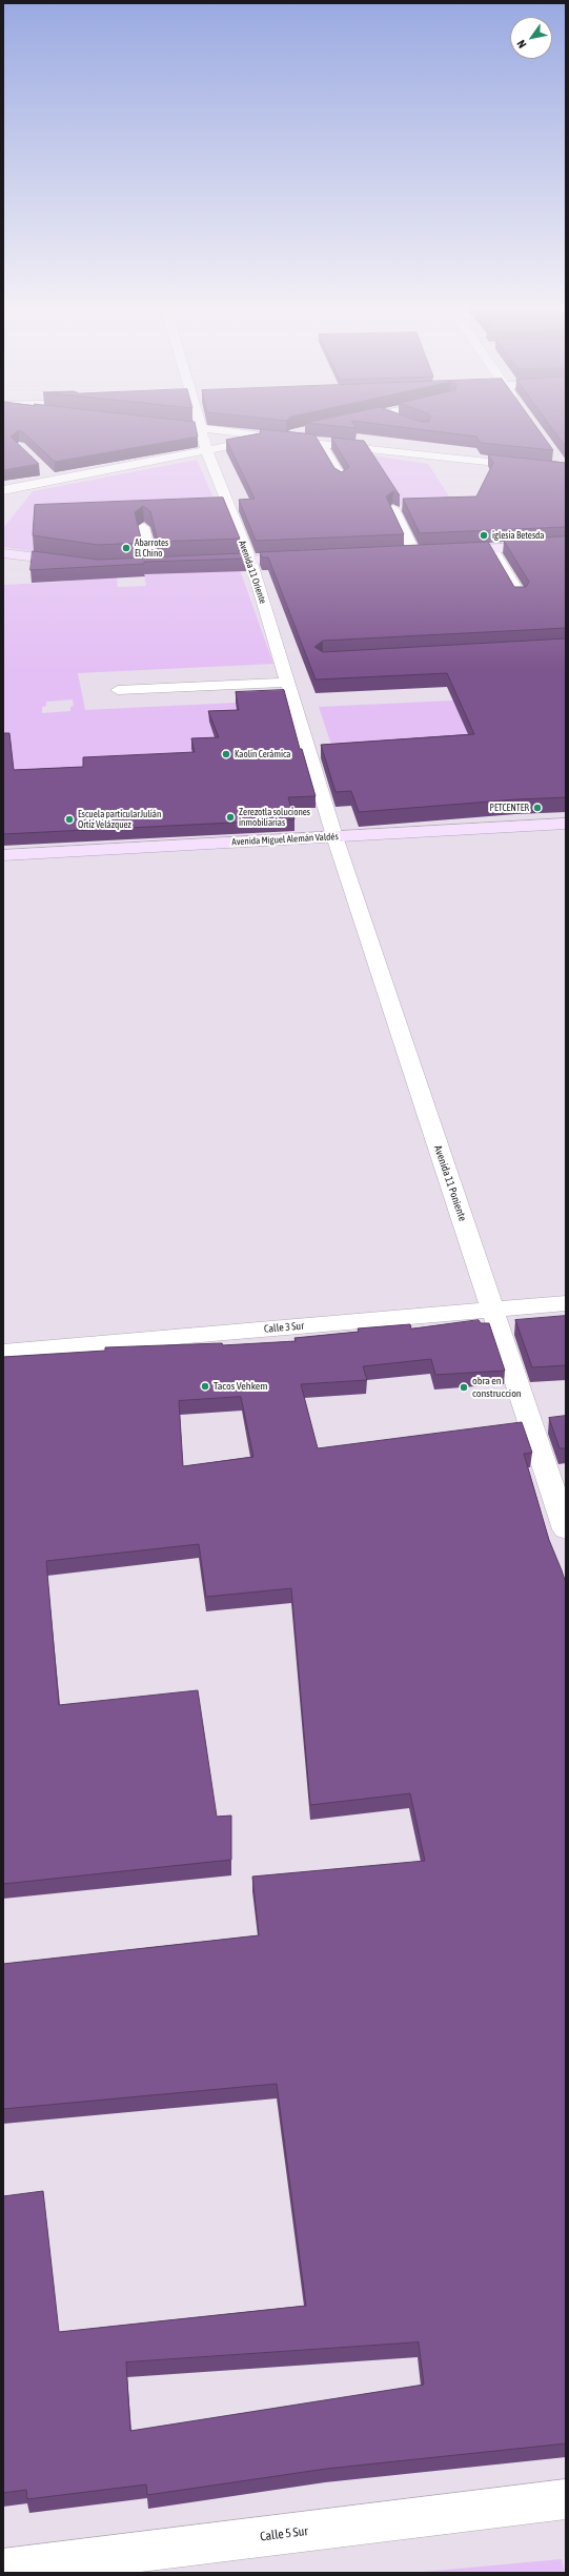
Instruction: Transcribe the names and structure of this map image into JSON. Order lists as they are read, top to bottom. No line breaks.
{"streets":{"main road":["Avenida Miguel Alemán Valdés"],"street":["Avenida 11 Oriente","Avenida 11 Poniente","Calle 3 Sur","Calle 5 Sur"]},"crossings":[["Avenida 11 Oriente","Avenida Miguel Alemán Valdés"],["Avenida 11 Oriente","Avenida 11 Poniente"],["Avenida Miguel Alemán Valdés","Avenida 11 Poniente"],["Avenida 11 Poniente","Calle 3 Sur"]],"places":["iglesia Betesda","Abarrotes El Chino","Kaolin Cerámica","PETCENTER","Zerezotla soluciones inmobiliarias","Escuela particularJulián Ortiz Velázquez","Tacos Vehkem","obra en construccion"],"north":"bottom left"}
